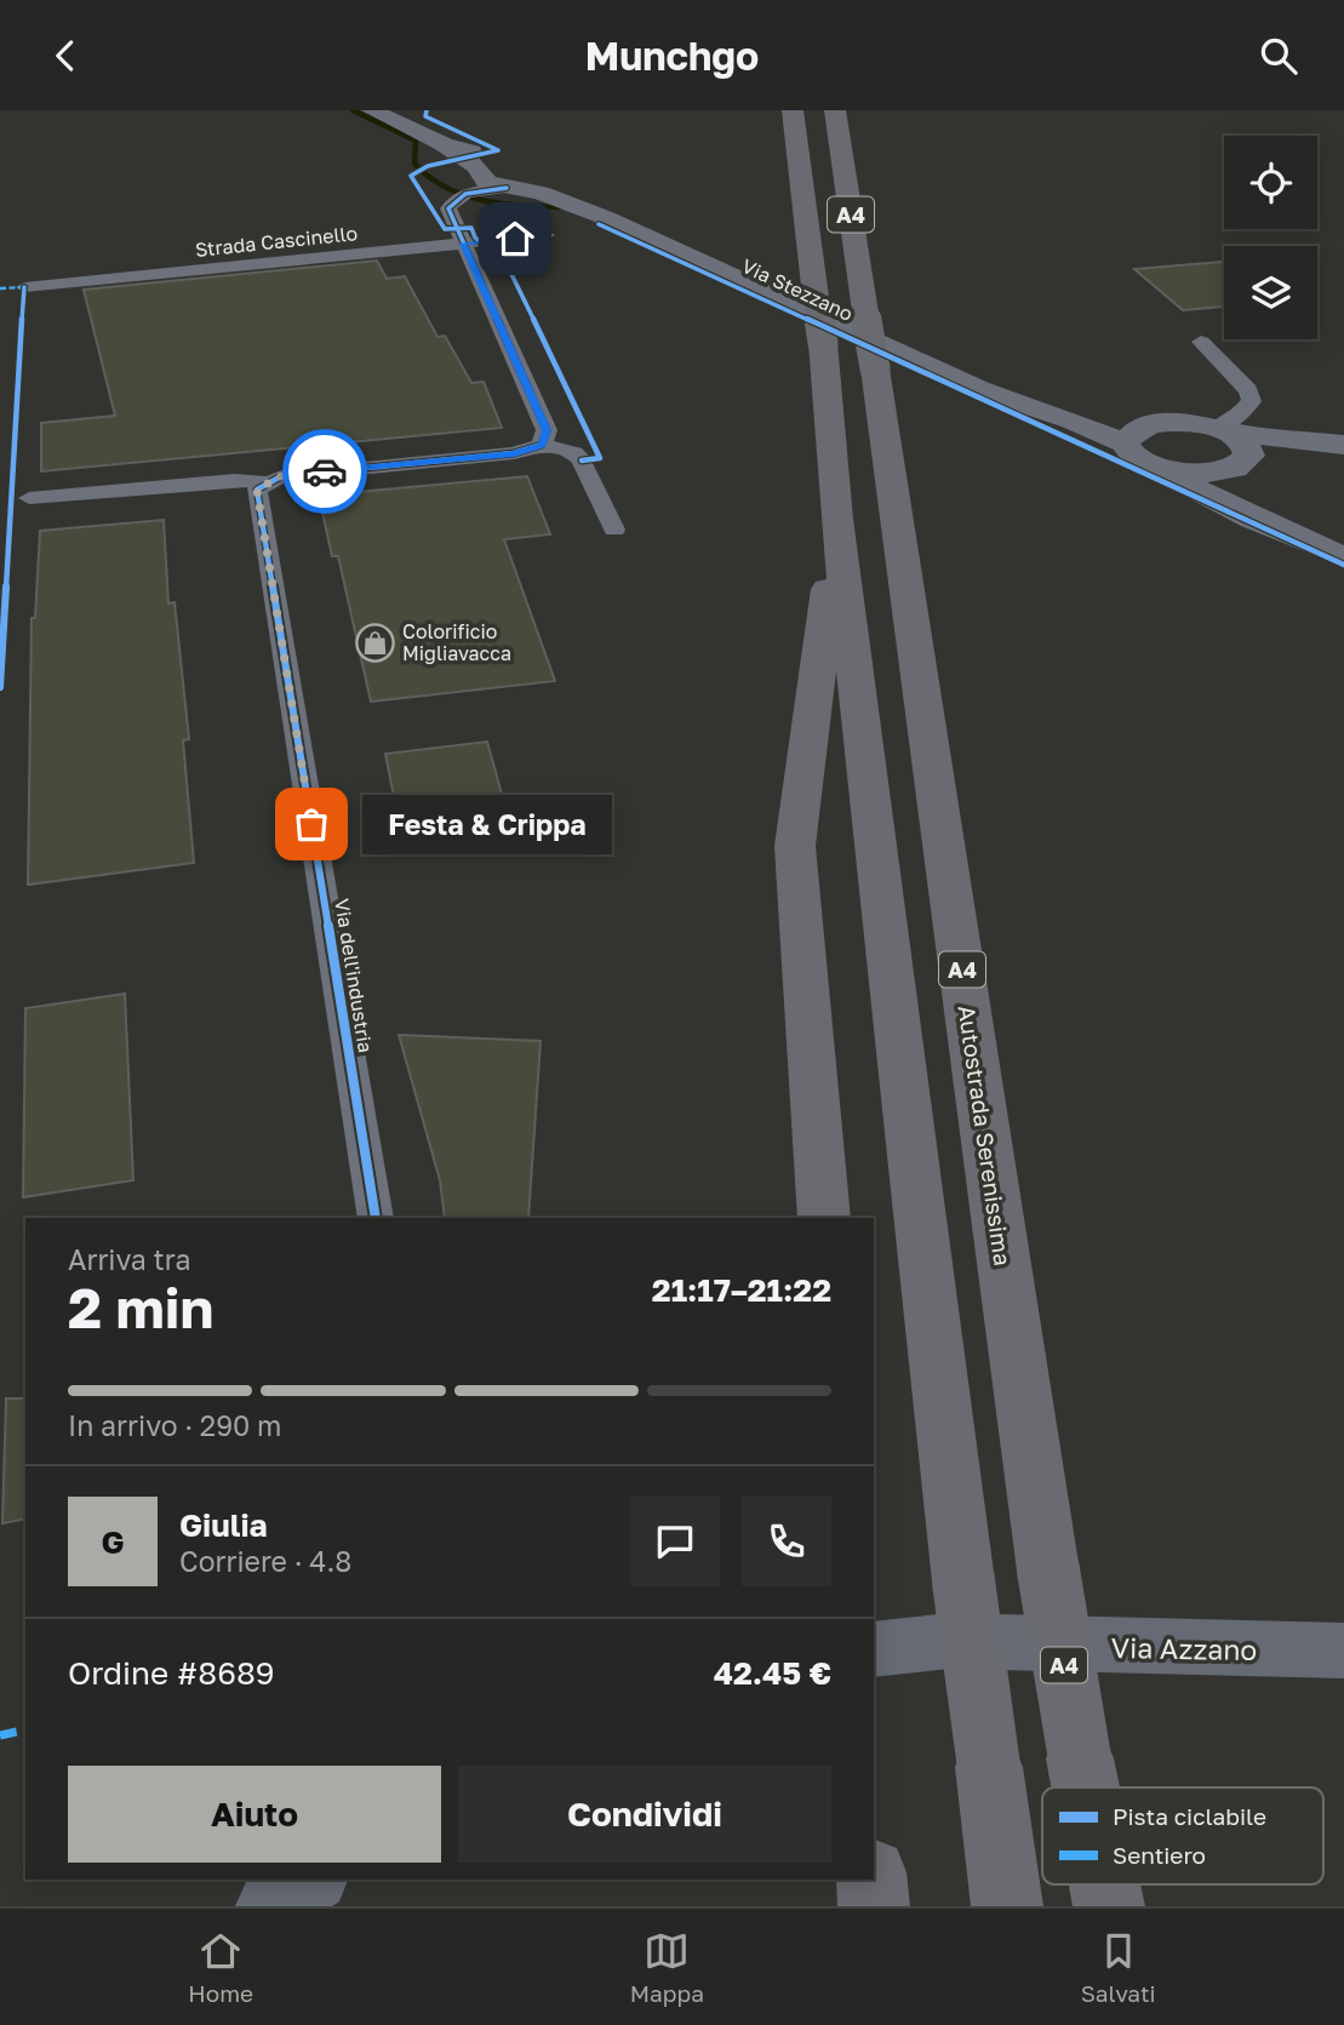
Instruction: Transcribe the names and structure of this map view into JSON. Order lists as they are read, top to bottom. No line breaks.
{"streets":{"highway":["A4","Autostrada Serenissima"],"main road":["Via Stezzano"],"street":["Strada Cascinello","Via dell'industria","Via Azzano"]},"places":{"shop":["Colorificio Migliavacca"],"other":["Festa & Crippa"]},"legend":["Pista ciclabile","Sentiero"],"page":{"header":"Munchgo","bubble":"Festa & Crippa","heading":["2 min","Arriva tra","21:17–21:22"],"panel":["Giulia","Corriere · 4.8","Ordine #8689","42.45 €"],"bar":"In arrivo · 290 m","round":"G","buttons":["Aiuto","Condividi"],"tabs":["Home","Mappa","Salvati"]}}
